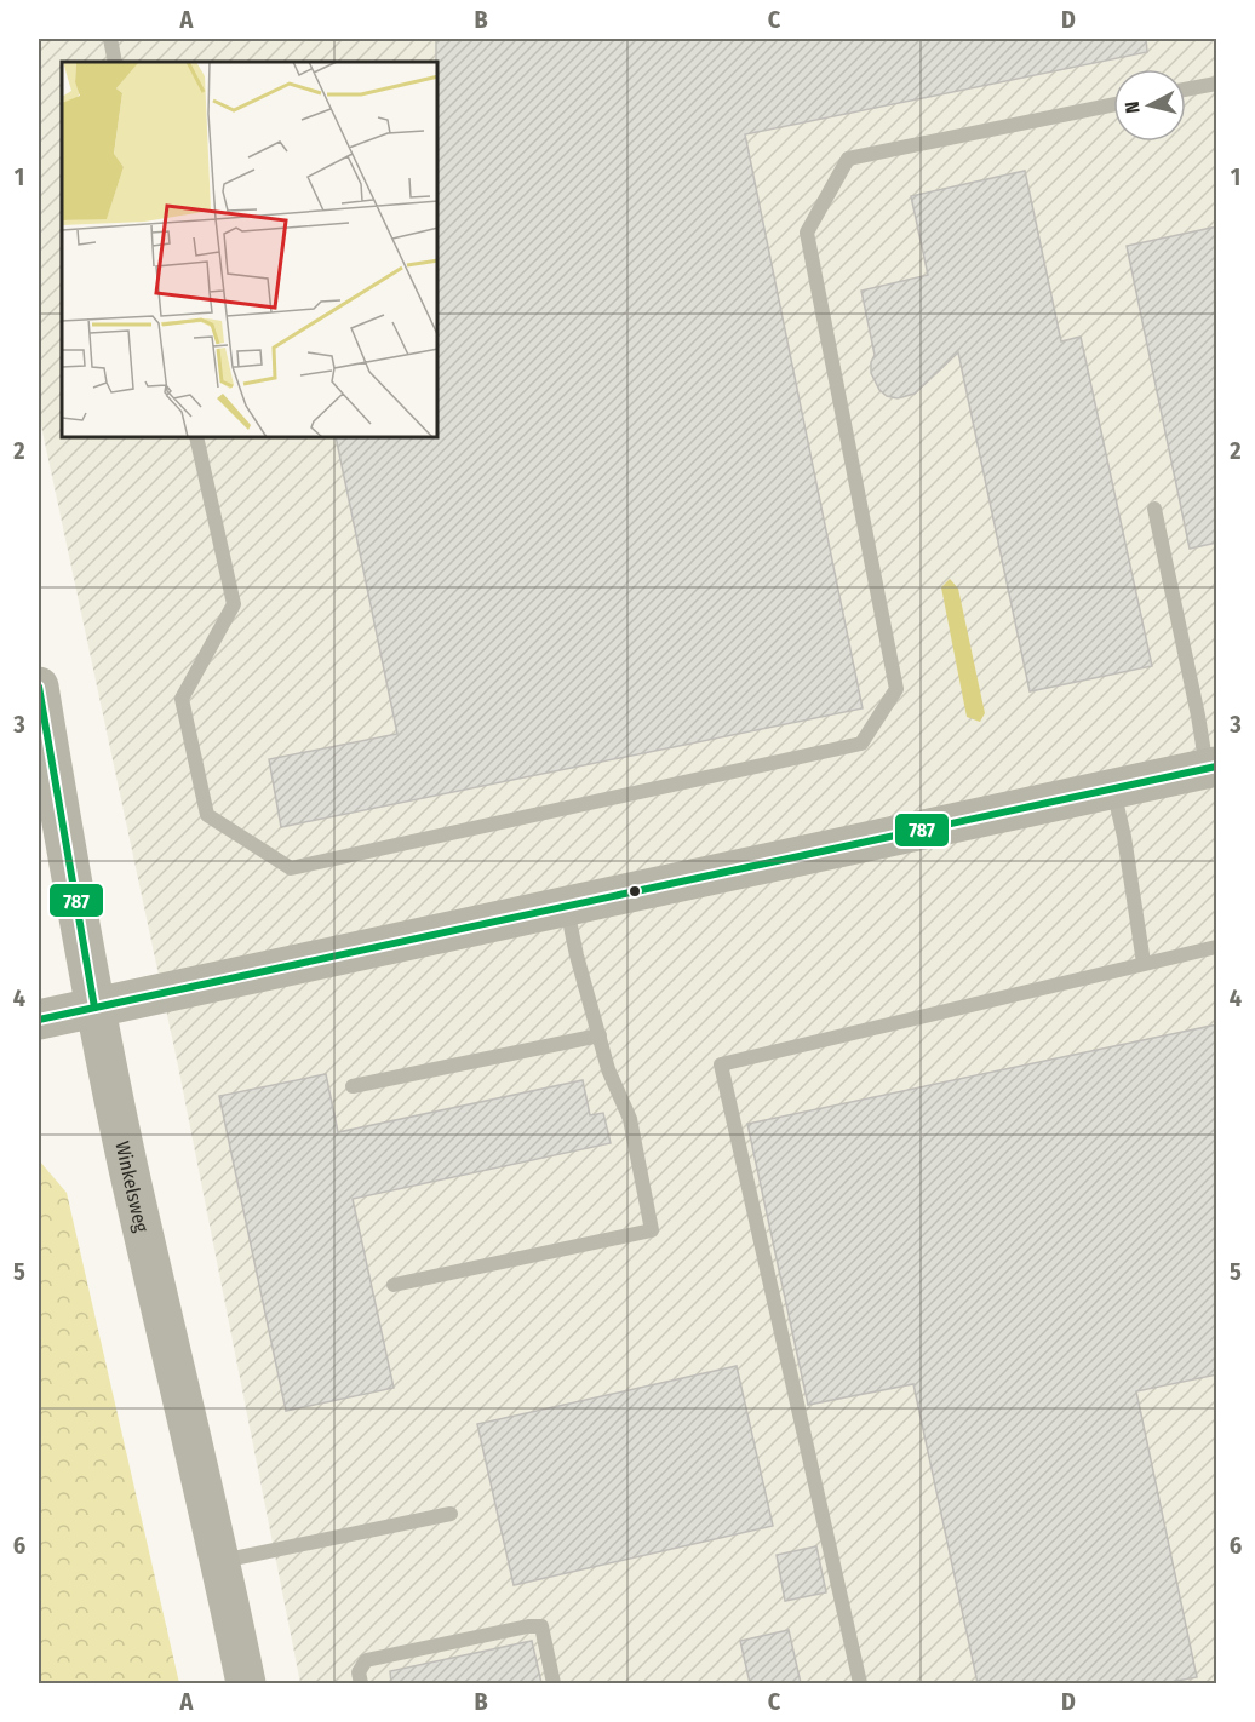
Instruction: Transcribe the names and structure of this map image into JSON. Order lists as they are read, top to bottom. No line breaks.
{"streets":{"main road":["Winkelsweg"]},"lines":["transit line 787"],"north":"left","grid":{"columns":["A","B","C","D"],"rows":["1","2","3","4","5","6"]}}
